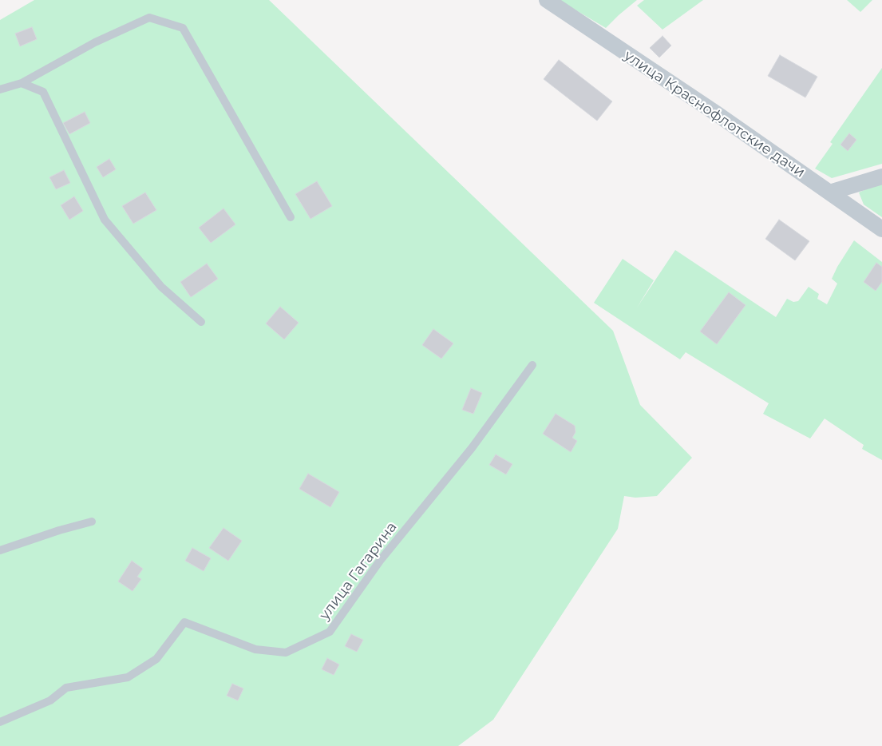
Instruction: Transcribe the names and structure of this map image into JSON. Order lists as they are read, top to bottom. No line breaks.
{"streets":{"street":["улица Краснофлотские дачи"],"lane":["улица Гагарина"]}}
